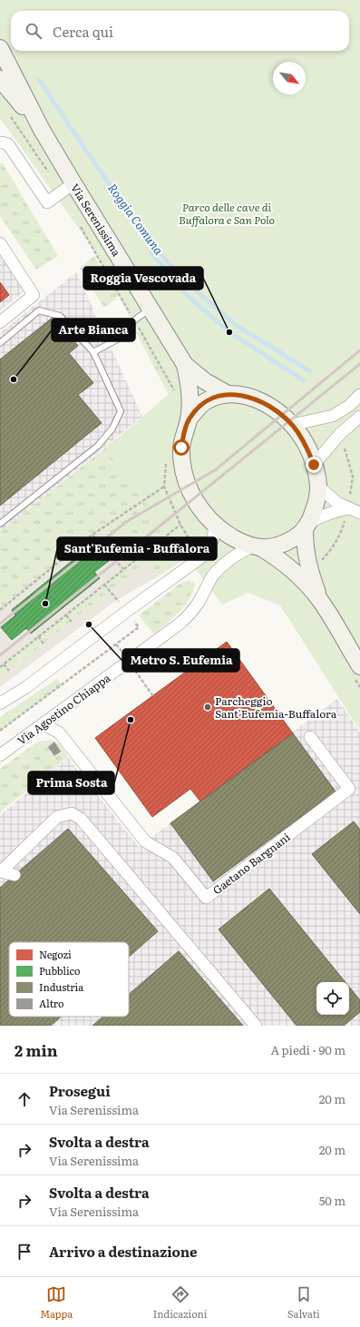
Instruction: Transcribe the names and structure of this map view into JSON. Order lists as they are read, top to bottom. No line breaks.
{"streets":{"main road":["Via Serenissima"],"street":["Via Agostino Chiappa","Gaetano Bargnani"]},"crossings":[["Via Serenissima","Via Agostino Chiappa"],["Via Agostino Chiappa","Gaetano Bargnani"]],"water":["Roggia Comuna"],"parks":["Parco delle cave di Buffalora e San Polo"],"places":["Roggia Vescovada","Arte Bianca","Sant'Eufemia - Buffalora","Metro S. Eufemia","Parcheggio Sant'Eufemia-Buffalora","Prima Sosta"],"legend":["Negozi","Pubblico","Industria","Altro"],"north":"bottom right","page":{"search":"Cerca qui","heading":["2 min","A piedi · 90 m"],"list":[["Prosegui","Via Serenissima","20 m"],["Svolta a destra","Via Serenissima","20 m"],["Svolta a destra","Via Serenissima","50 m"],"Arrivo a destinazione"],"nav":["Mappa","Indicazioni","Salvati"]}}
